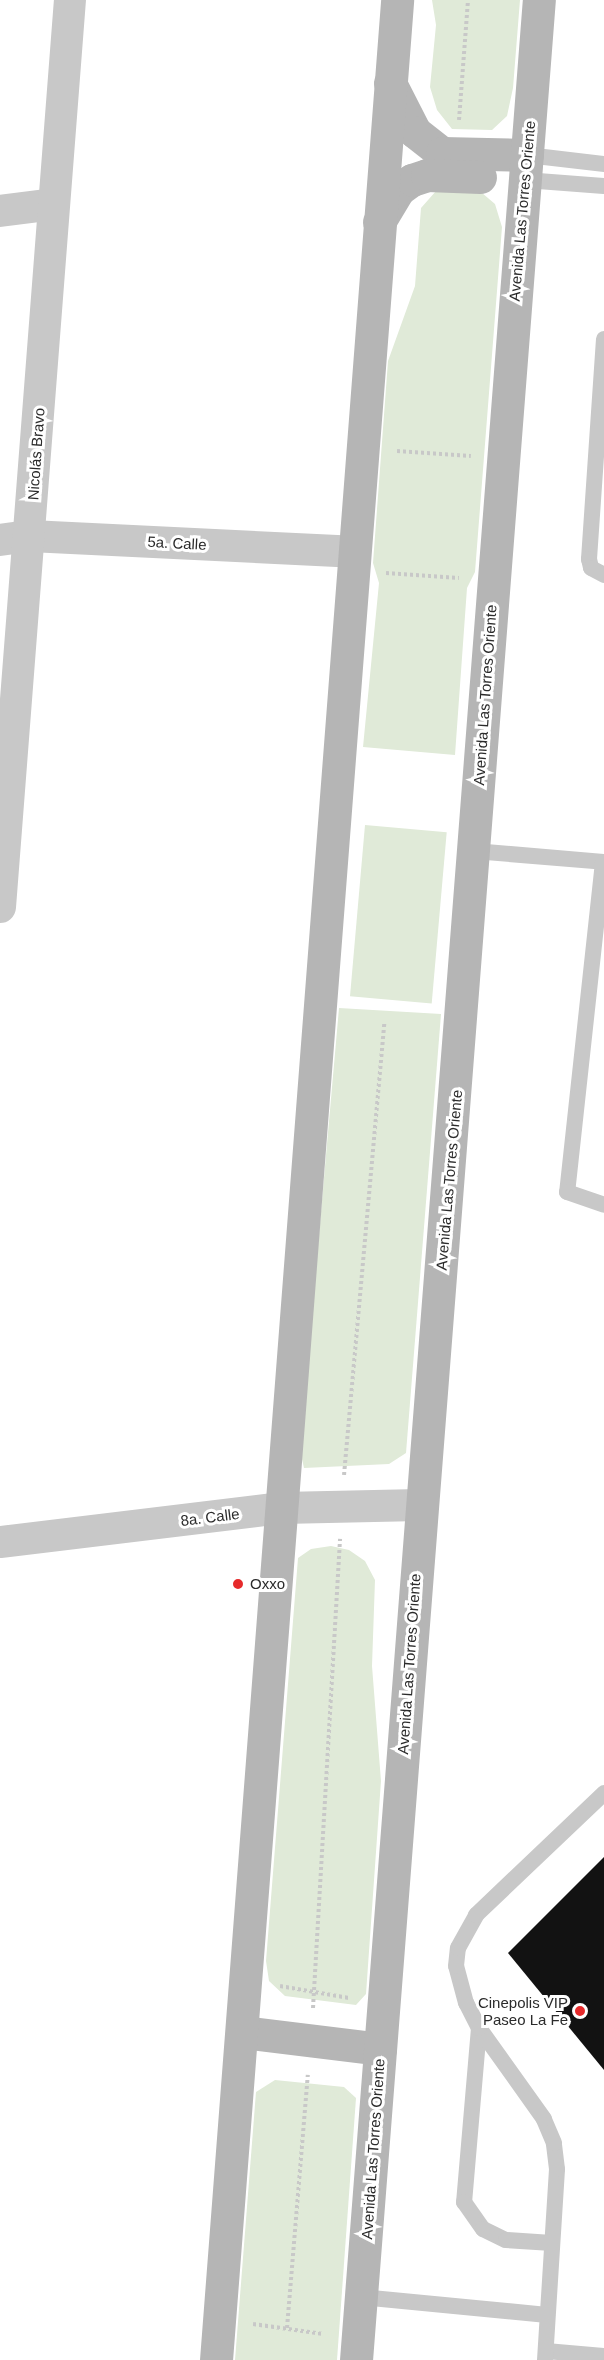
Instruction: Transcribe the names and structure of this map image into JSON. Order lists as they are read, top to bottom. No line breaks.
{"streets":{"street":["Avenida Las Torres Oriente","Nicolás Bravo","5a. Calle","8a. Calle"]},"crossings":[["Avenida Las Torres Oriente","8a. Calle"],["Nicolás Bravo","5a. Calle"]],"places":["Oxxo","Cinepolis VIP Paseo La Fe"]}
